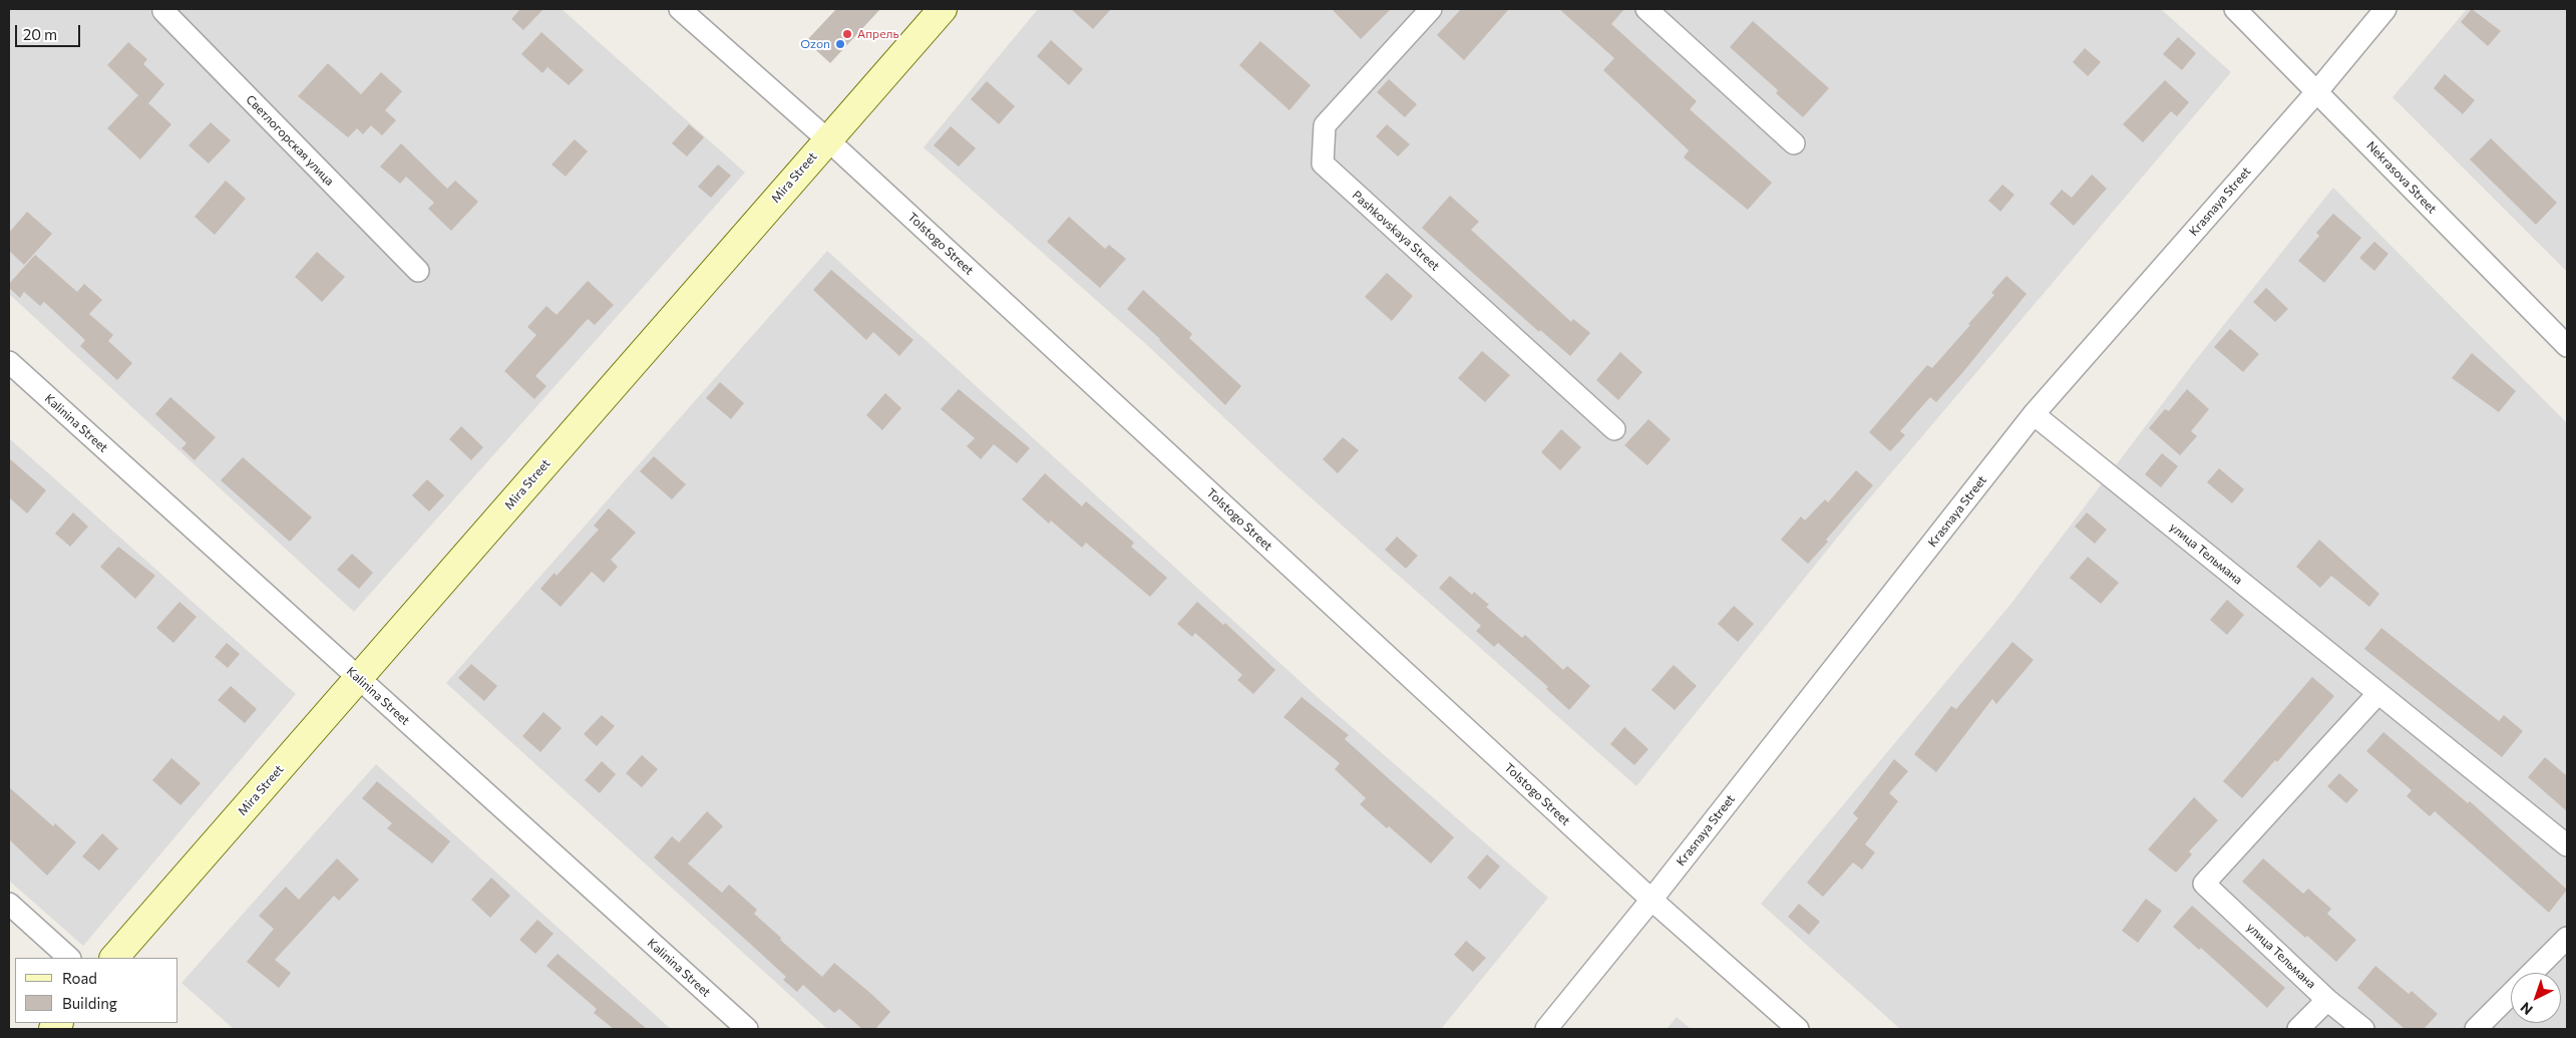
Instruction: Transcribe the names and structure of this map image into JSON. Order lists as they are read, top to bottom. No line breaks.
{"streets":{"main road":["Mira Street"],"street":["Светлогорская улица","Nekrasova Street","Krasnaya Street","Pashkovskaya Street","Tolstogo Street","Kalinina Street","улица Тельмана"]},"crossings":[["Mira Street","Tolstogo Street"],["Mira Street","Kalinina Street"],["Nekrasova Street","Krasnaya Street"],["Krasnaya Street","Tolstogo Street"],["Krasnaya Street","улица Тельмана"]],"places":["Апрель","Ozon"],"legend":["Road","Building"],"scale_bar":"20 m","north":"bottom left"}
